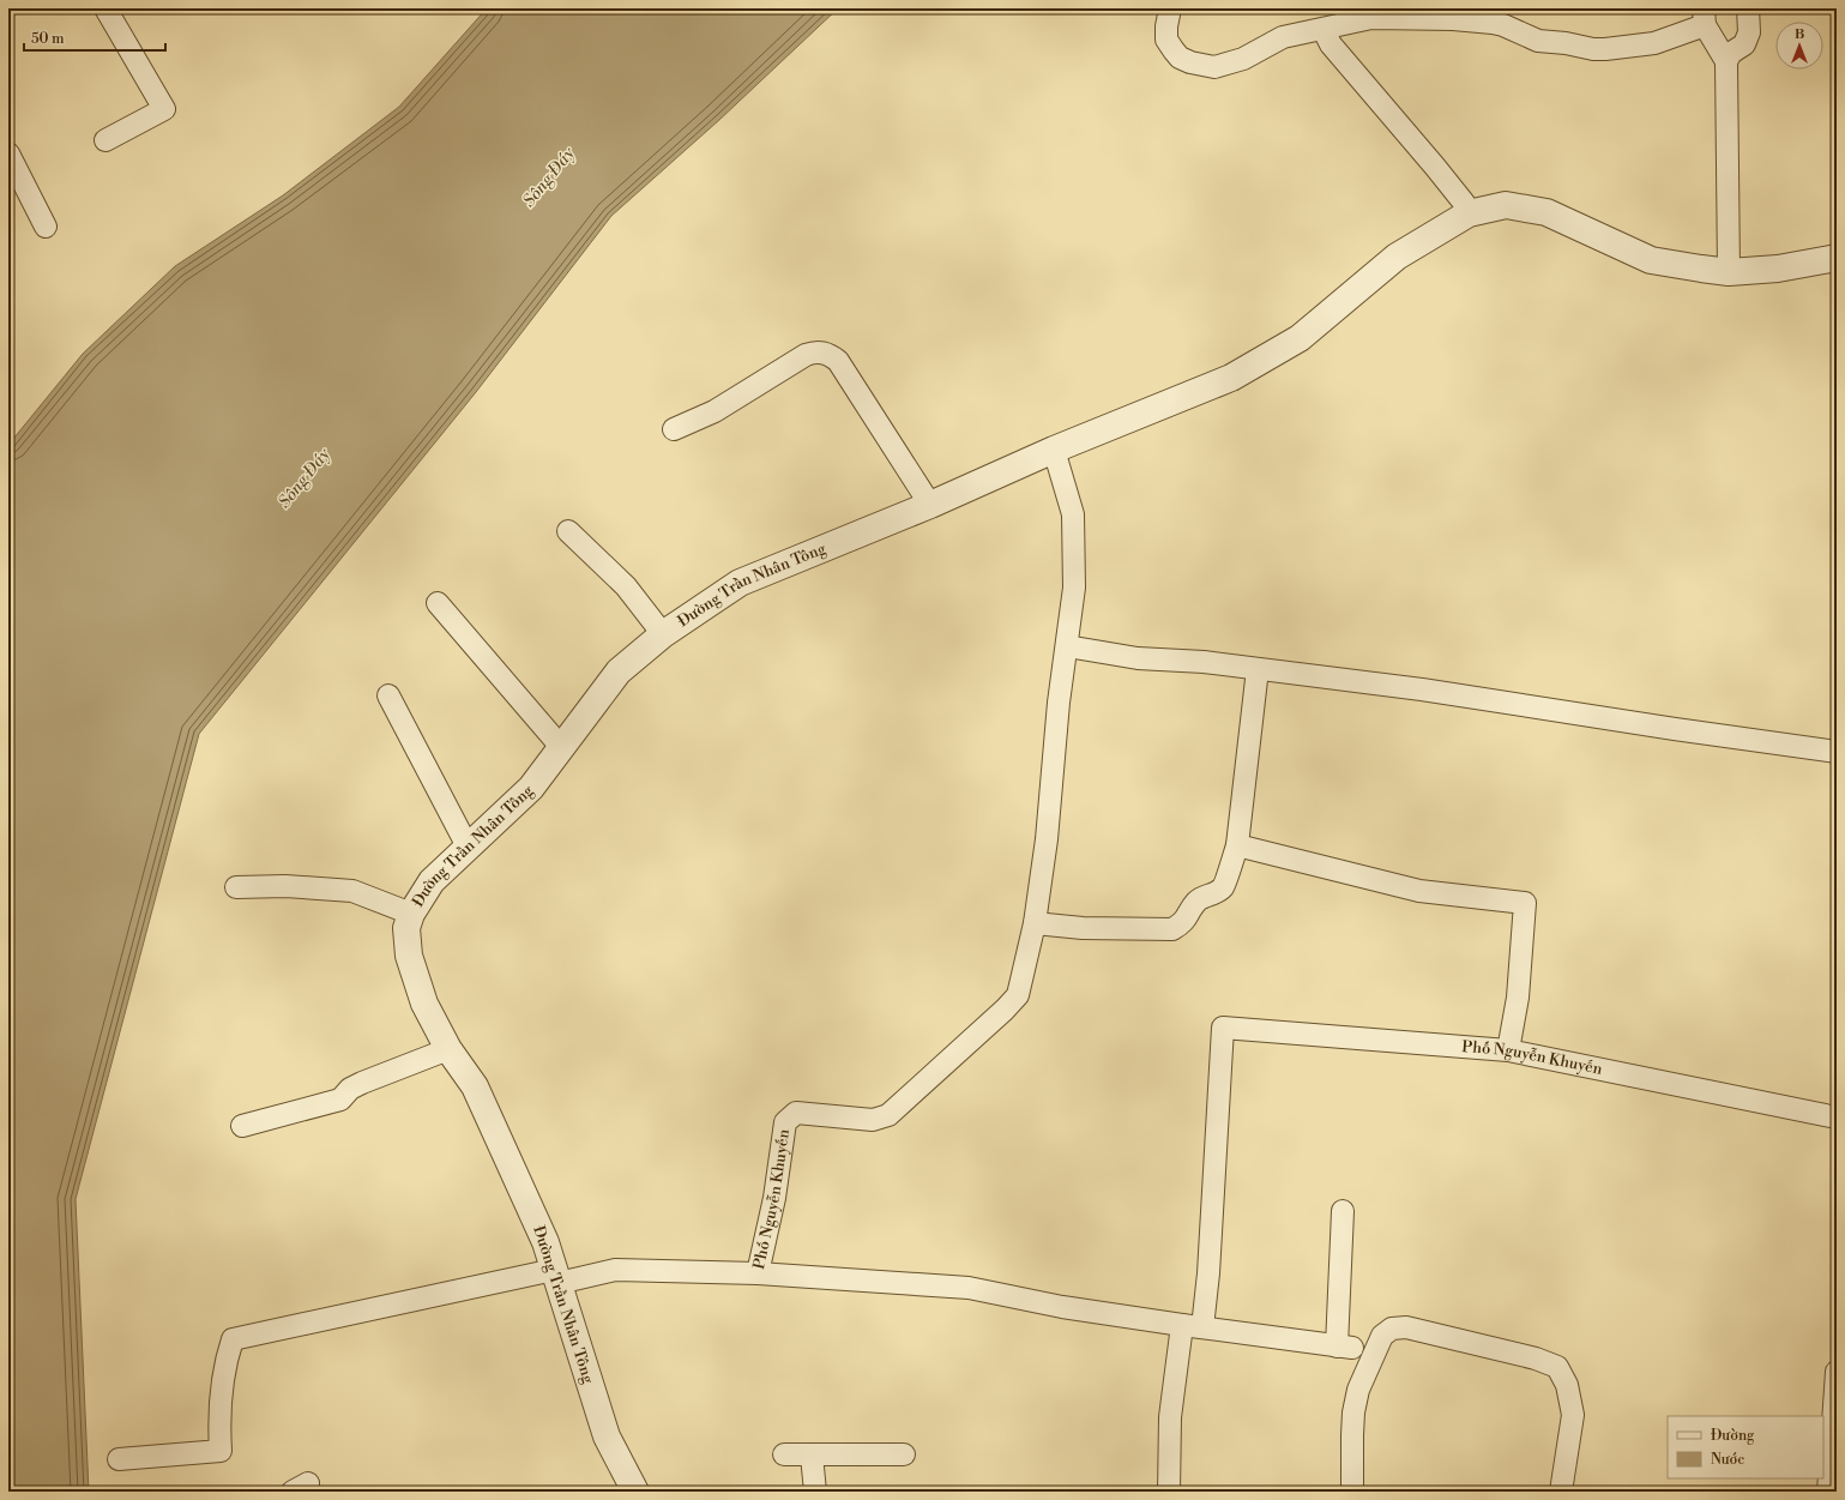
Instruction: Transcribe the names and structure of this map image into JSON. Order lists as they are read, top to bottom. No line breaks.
{"streets":{"street":["Đường Trần Nhân Tông","Phố Nguyễn Khuyến"]},"crossings":[["Đường Trần Nhân Tông","Phố Nguyễn Khuyến"]],"water":["Sông Đáy"],"legend":["Đường","Nước"],"scale_bar":"50 m","north":"top"}
